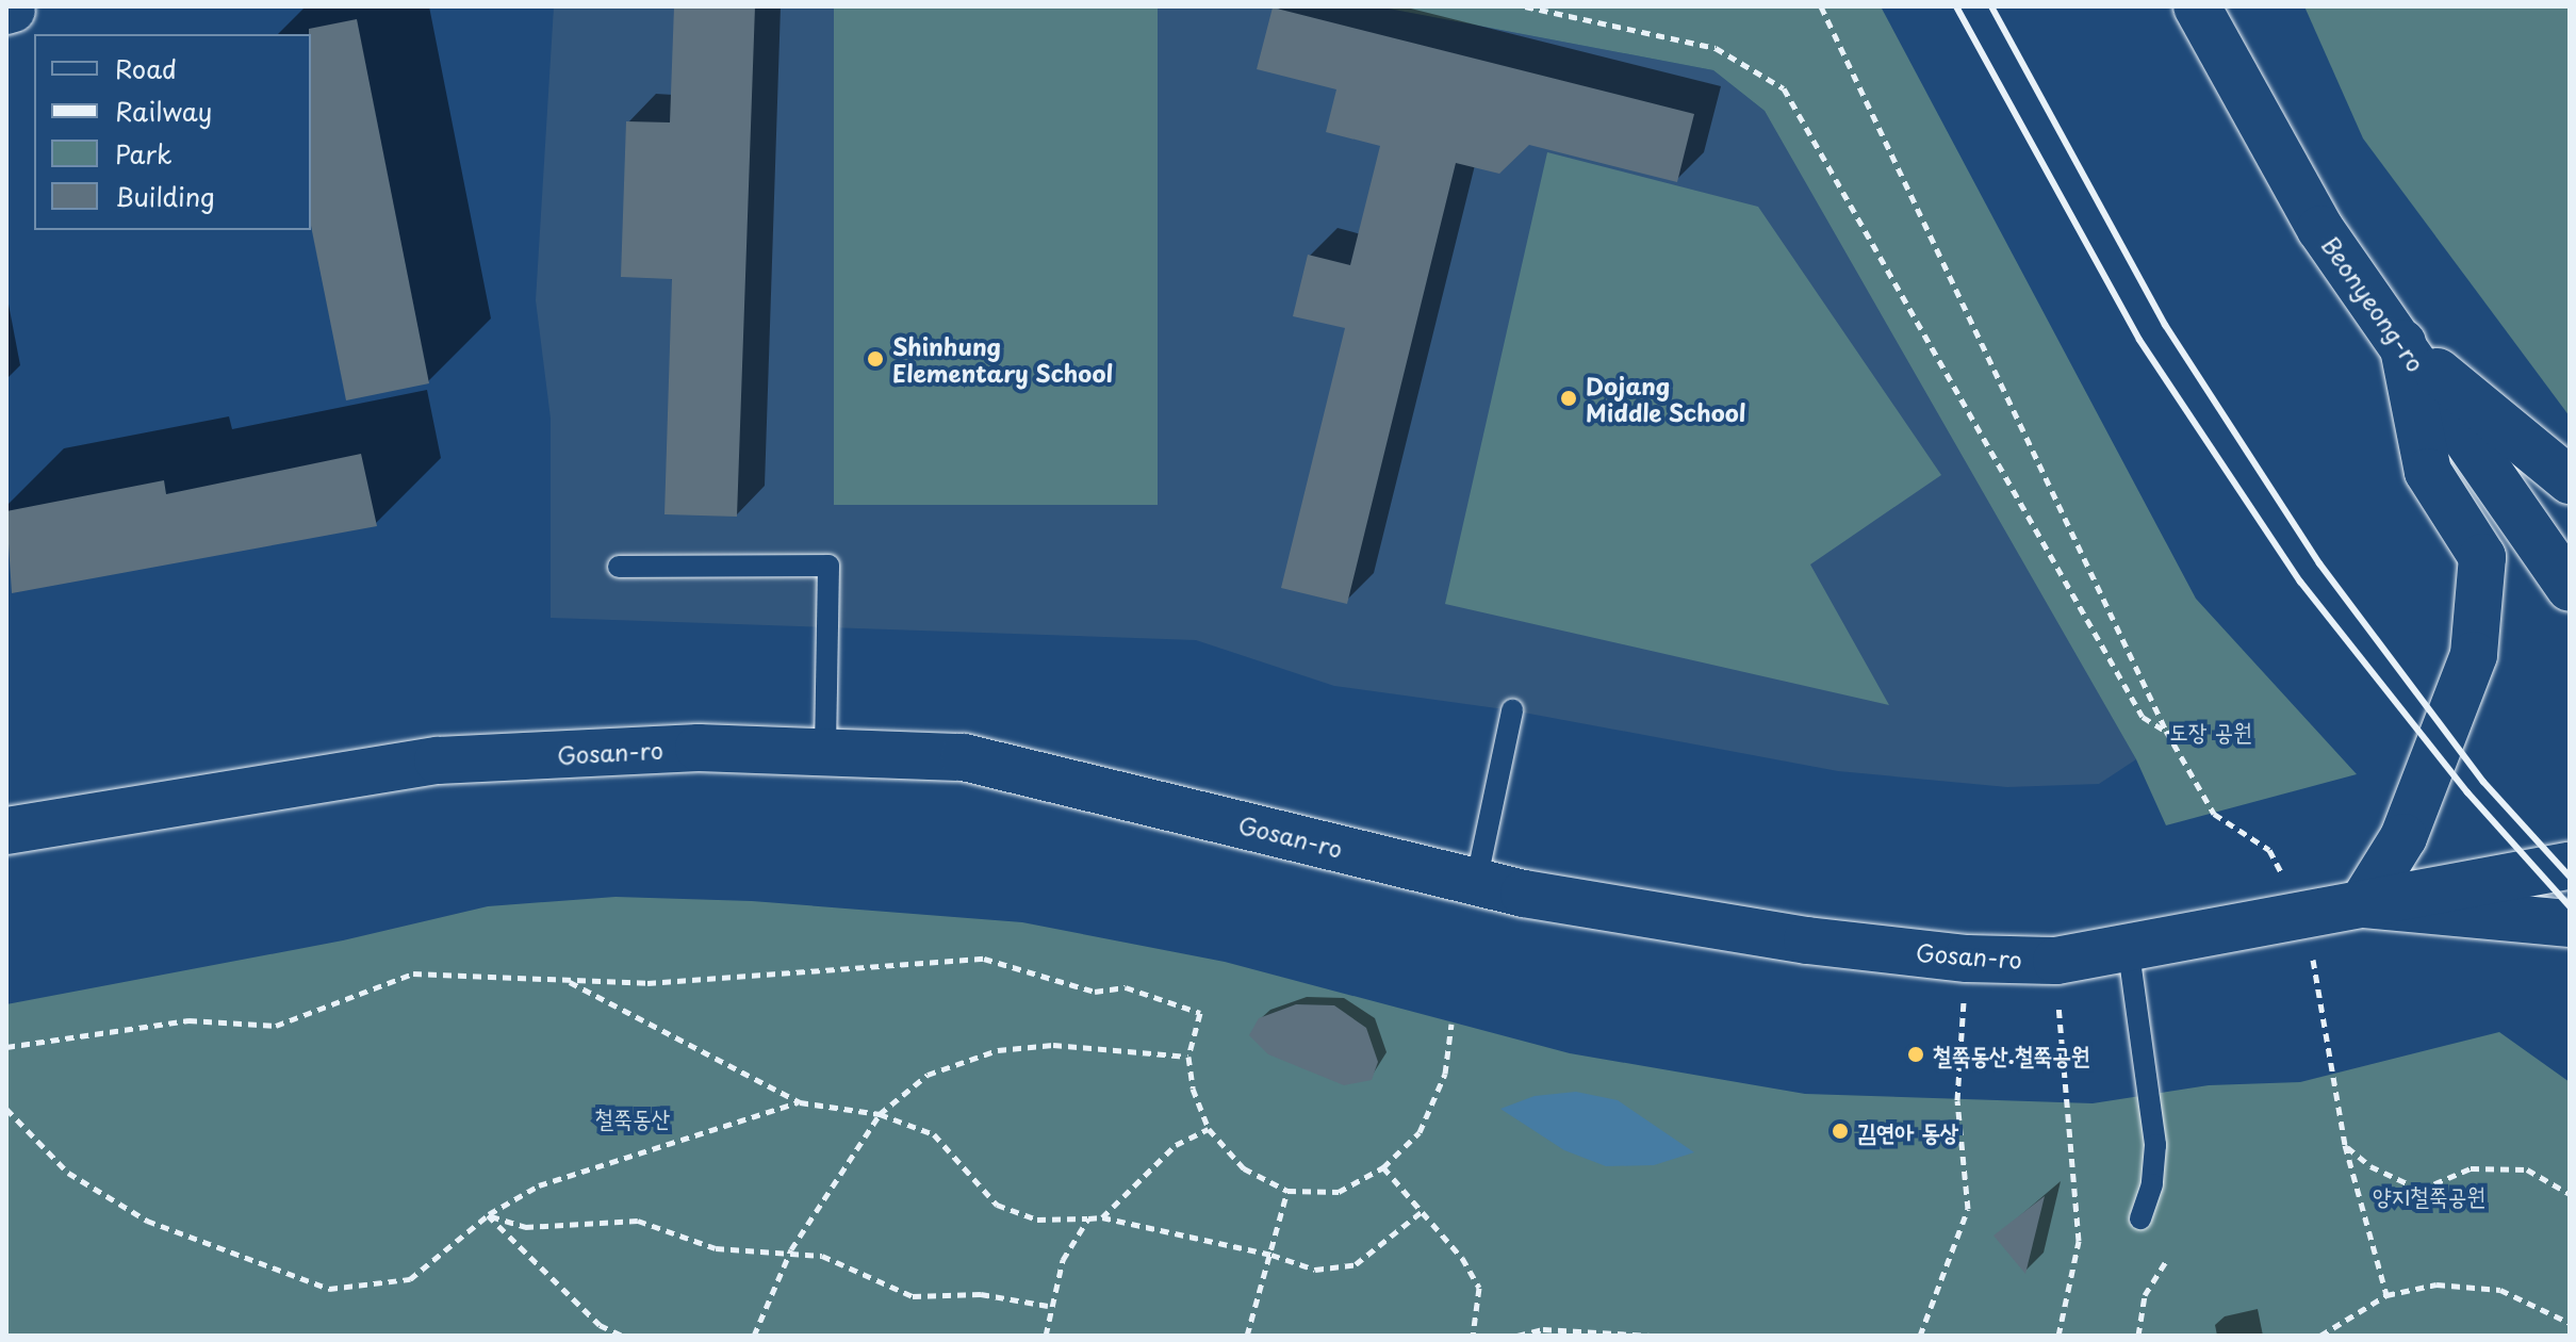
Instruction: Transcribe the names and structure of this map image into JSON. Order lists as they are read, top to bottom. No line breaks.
{"streets":{"street":["Beonyeong-ro","Gosan-ro"]},"parks":["도장 공원","철쭉동산","양지철쭉공원"],"places":["Shinhung Elementary School","Dojang Middle School","철쭉동산.철쭉공원","김연아 동상"],"legend":["Road","Railway","Park","Building"]}
